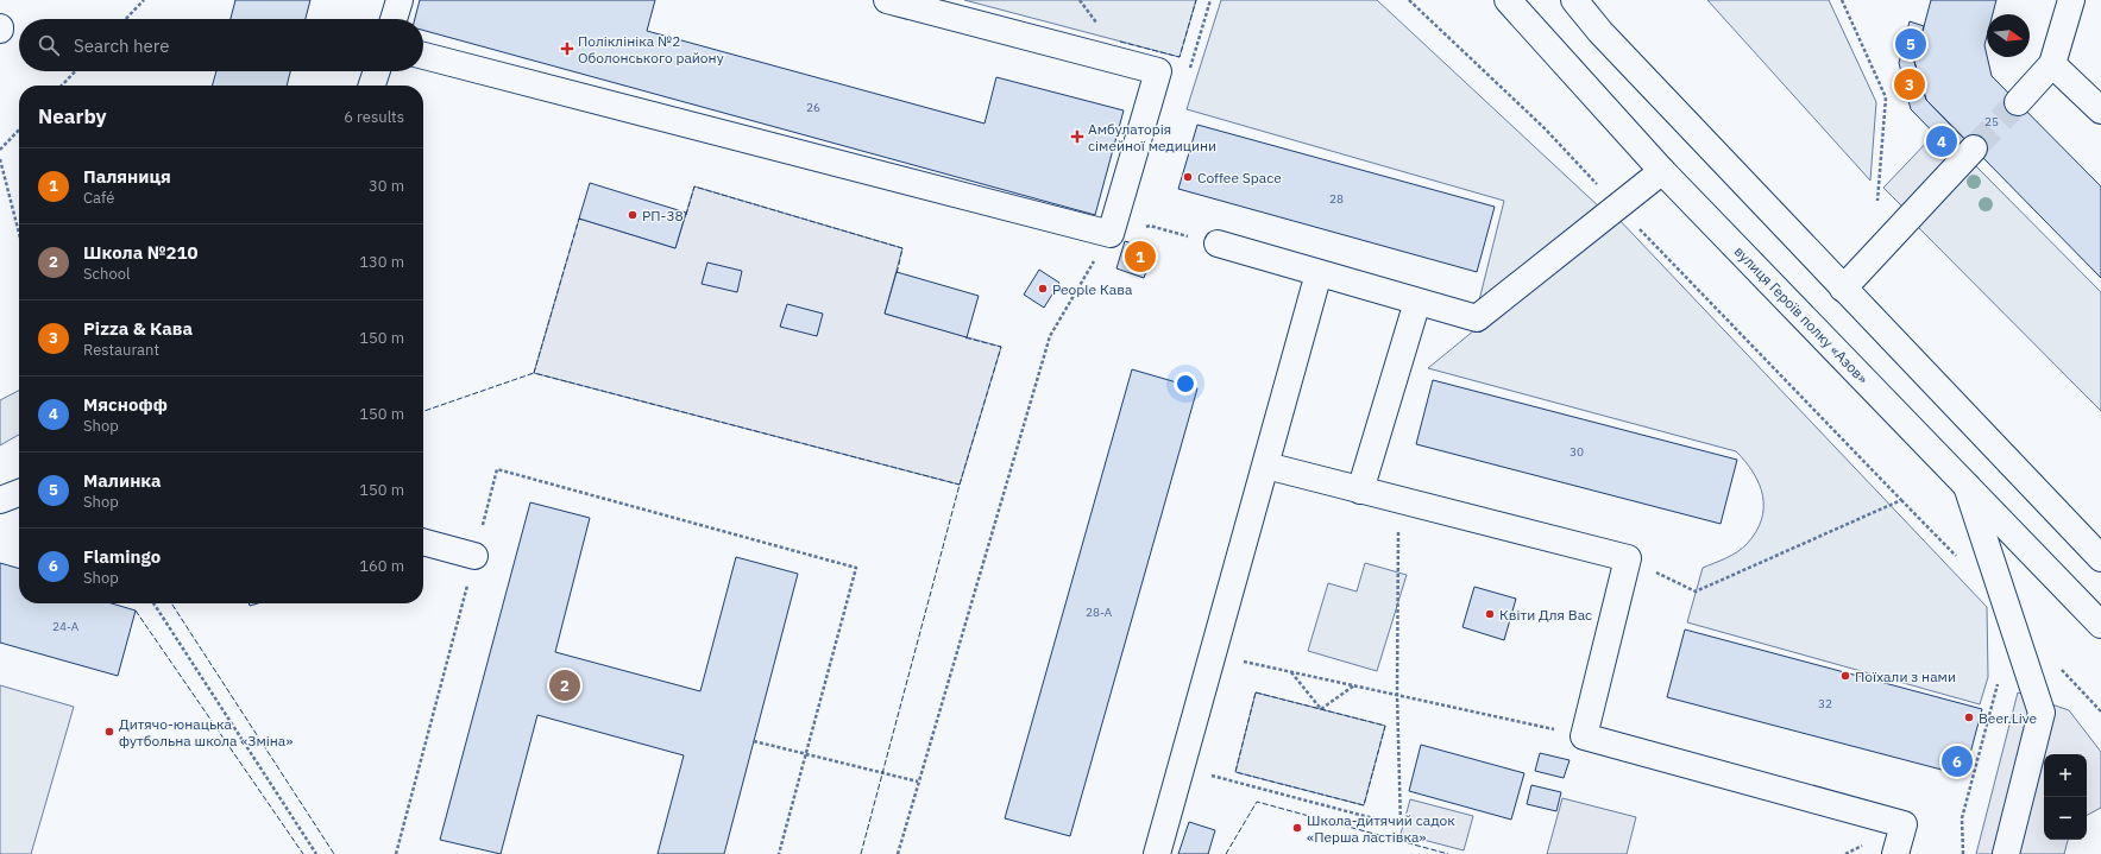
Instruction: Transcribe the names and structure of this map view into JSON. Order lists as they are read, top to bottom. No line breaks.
{"streets":{"main road":["вулиця Героїв полку «Азов»"]},"places":{"health":["Поліклініка №2 Оболонського району","Амбулаторія сімейної медицини"],"other":["Coffee Space","РП-38","People Кава","Квіти Для Вас","Поїхали з нами","Beer.Live","Дитячо-юнацька футбольна школа «Зміна»","Школа-дитячий садок «Перша ластівка»"]},"house_numbers":["26","25","28","30","28-А","24-А","32"],"north":"right","page":{"search":"Search here","pins":["5","3","4","1","2","6"],"heading":["Nearby","6 results"],"list":[{"mark":"1","name":"Паляниця","note":"Café","value":"30 m"},{"mark":"2","name":"Школа №210","note":"School","value":"130 m"},{"mark":"3","name":"Pizza & Кава","note":"Restaurant","value":"150 m"},{"mark":"4","name":"Мяснофф","note":"Shop","value":"150 m"},{"mark":"5","name":"Малинка","note":"Shop","value":"150 m"},{"mark":"6","name":"Flamingo","note":"Shop","value":"160 m"}],"map_buttons":["+","−"]}}
